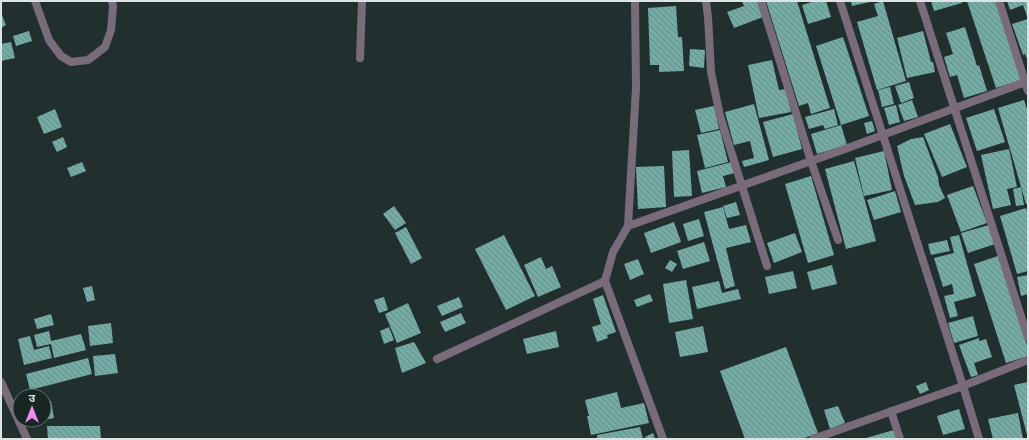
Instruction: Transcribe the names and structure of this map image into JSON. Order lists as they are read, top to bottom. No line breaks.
{"north":"top"}
